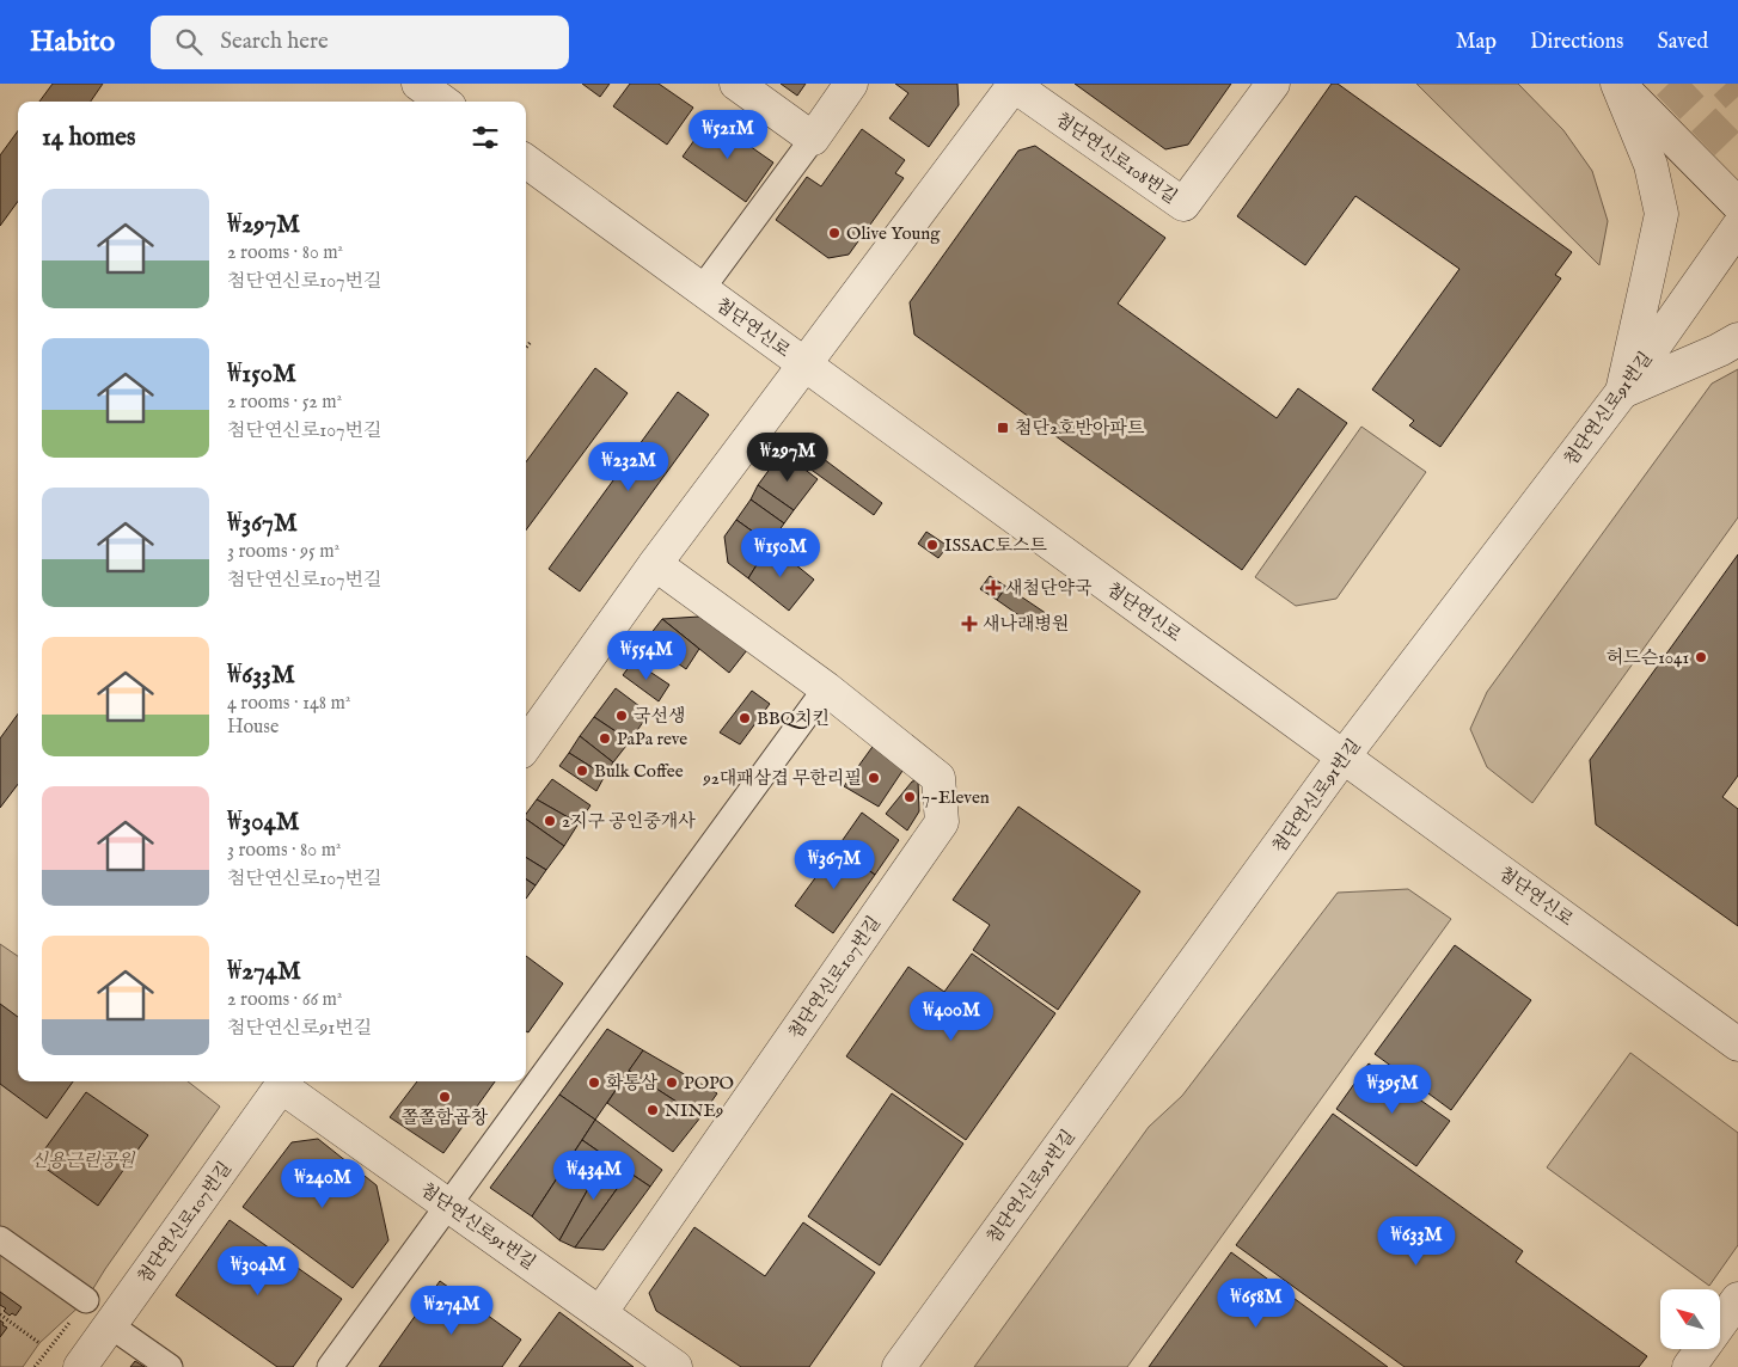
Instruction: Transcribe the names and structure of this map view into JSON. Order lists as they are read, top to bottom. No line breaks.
{"streets":{"street":["첨단연신로108번길","첨단연신로","첨단연신로91번길","첨단연신로107번길"]},"crossings":[["첨단연신로108번길","첨단연신로"],["첨단연신로","첨단연신로91번길"],["첨단연신로91번길","첨단연신로107번길"]],"parks":["신용근린공원"],"places":{"other":["Olive Young","ISSAC토스트","허드슨1041","국선생","BBQ치킨","PaPa reve","Bulk Coffee","92대패삼겹 무한리필","7-Eleven","2지구 공인중개사","화통삼","POPO","쫄쫄함곱창","NINE9"],"transit":["첨단2호반아파트"],"health":["새첨단약국","새나래병원"]},"north":"top left","page":{"header":"Habito","search":"Search here","nav":["Map","Directions","Saved"],"heading":"14 homes","price":["₩521M","₩297M","₩232M","₩150M","₩554M","₩367M","₩400M","₩395M","₩434M","₩240M","₩633M","₩304M","₩658M","₩274M"],"list":[{"name":"₩297M","note":"2 rooms · 80 m² · 첨단연신로107번길"},{"name":"₩150M","note":"2 rooms · 52 m² · 첨단연신로107번길"},{"name":"₩367M","note":"3 rooms · 95 m² · 첨단연신로107번길"},{"name":"₩633M","note":"4 rooms · 148 m² · House"},{"name":"₩304M","note":"3 rooms · 80 m² · 첨단연신로107번길"},{"name":"₩274M","note":"2 rooms · 66 m² · 첨단연신로91번길"}]}}
